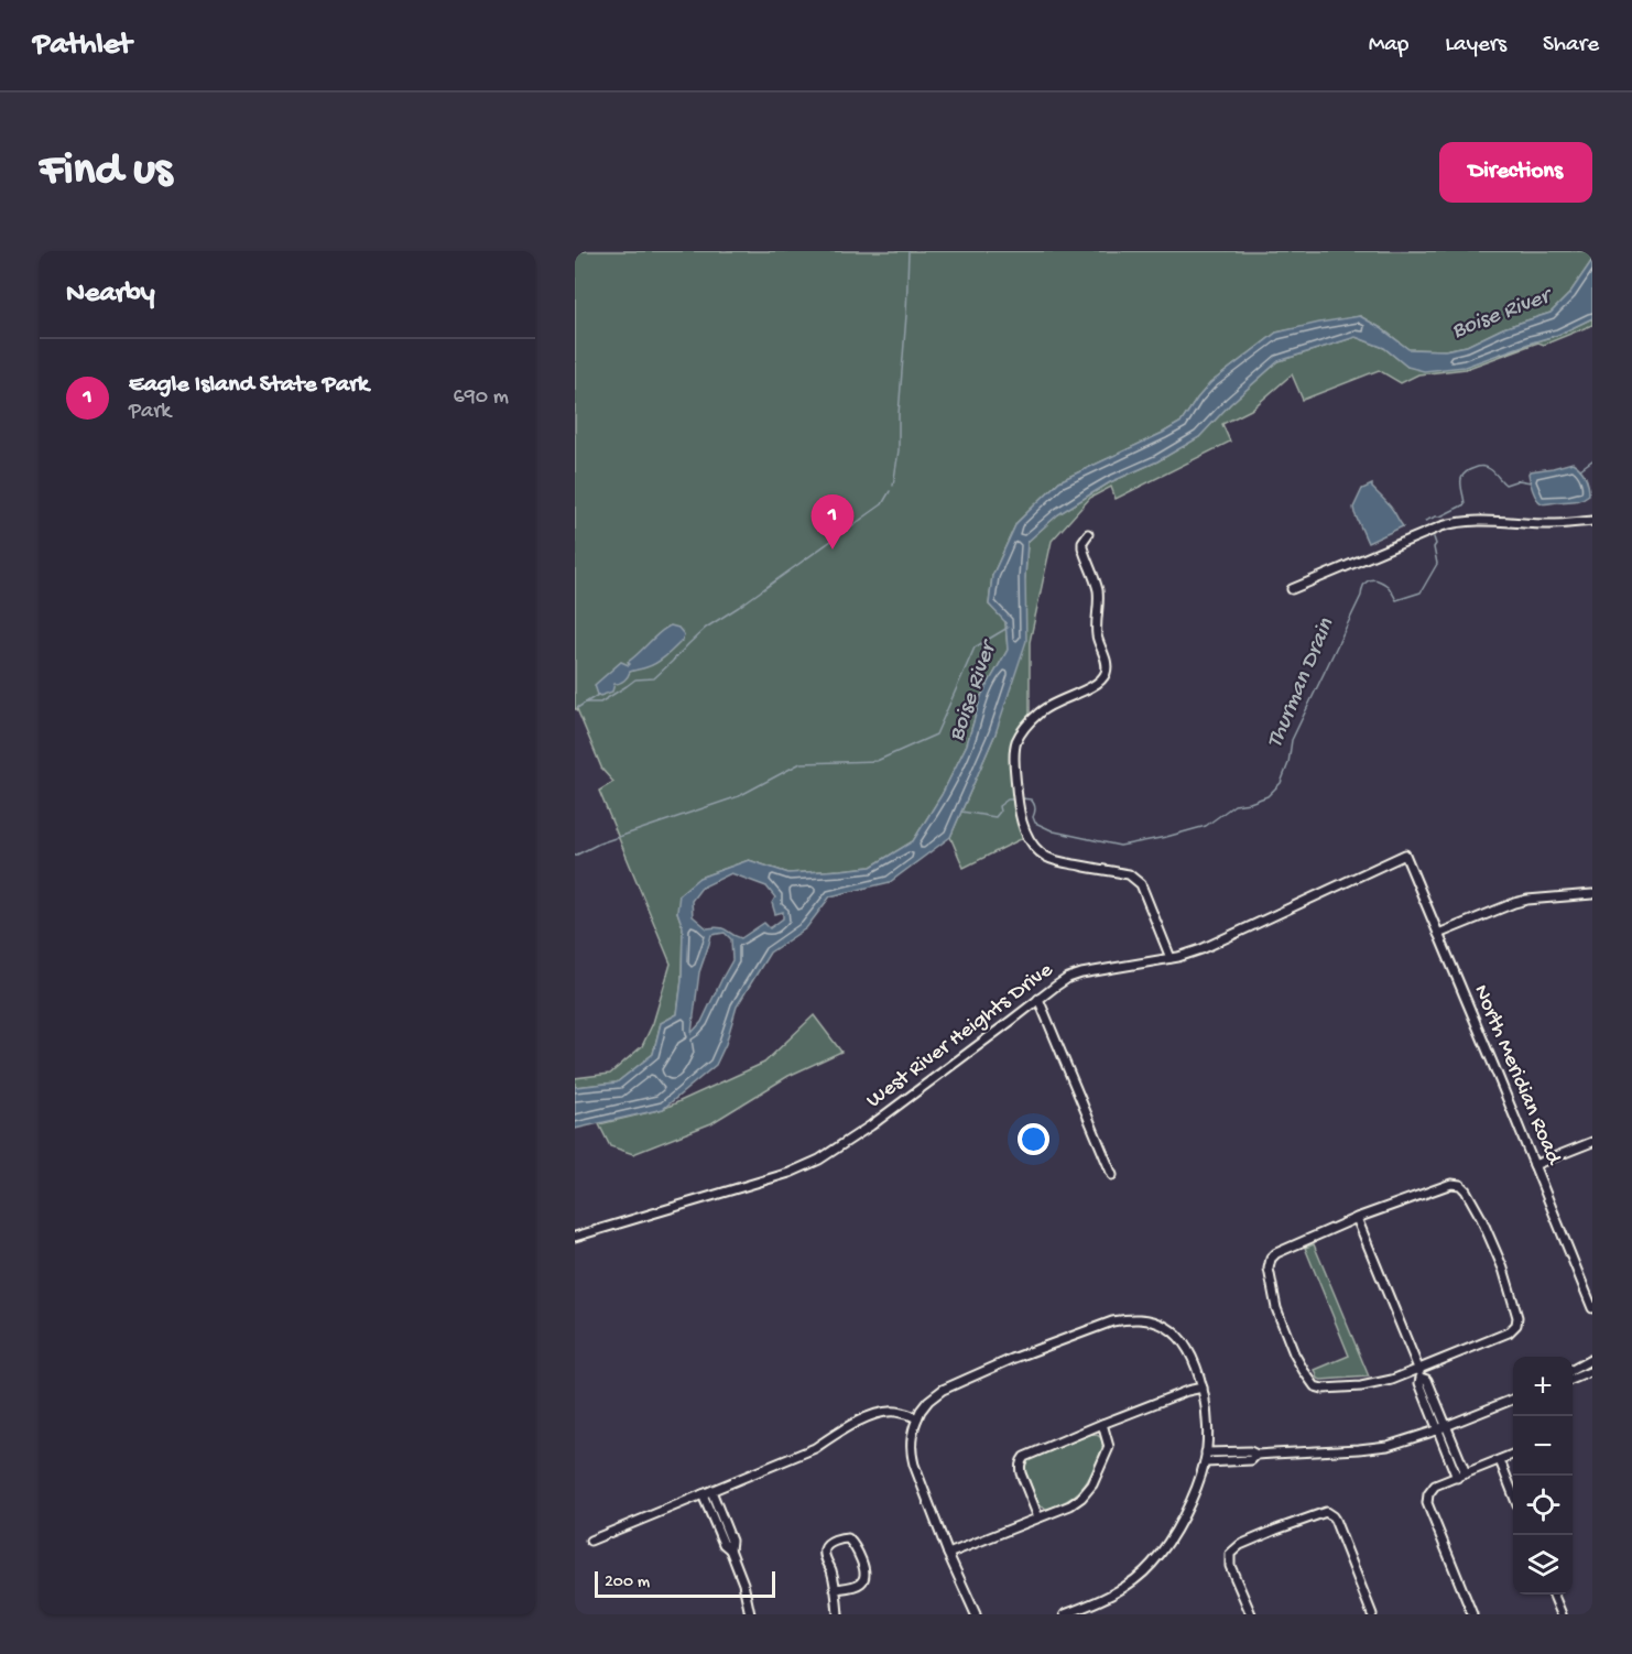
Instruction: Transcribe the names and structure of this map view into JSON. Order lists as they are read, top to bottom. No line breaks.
{"streets":{"street":["West River Heights Drive","North Meridian Road"]},"crossings":[["West River Heights Drive","North Meridian Road"]],"water":["Boise River","Thurman Drain"],"scale_bar":"200 m","page":{"header":"Pathlet","nav":["Map","Layers","Share"],"buttons":"Directions","title":"Find us","heading":"Nearby","list":[{"mark":"1","name":"Eagle Island State Park","note":"Park","value":"690 m"}],"pins":"1","map_buttons":["+","−"],"scale":"200 m"}}
